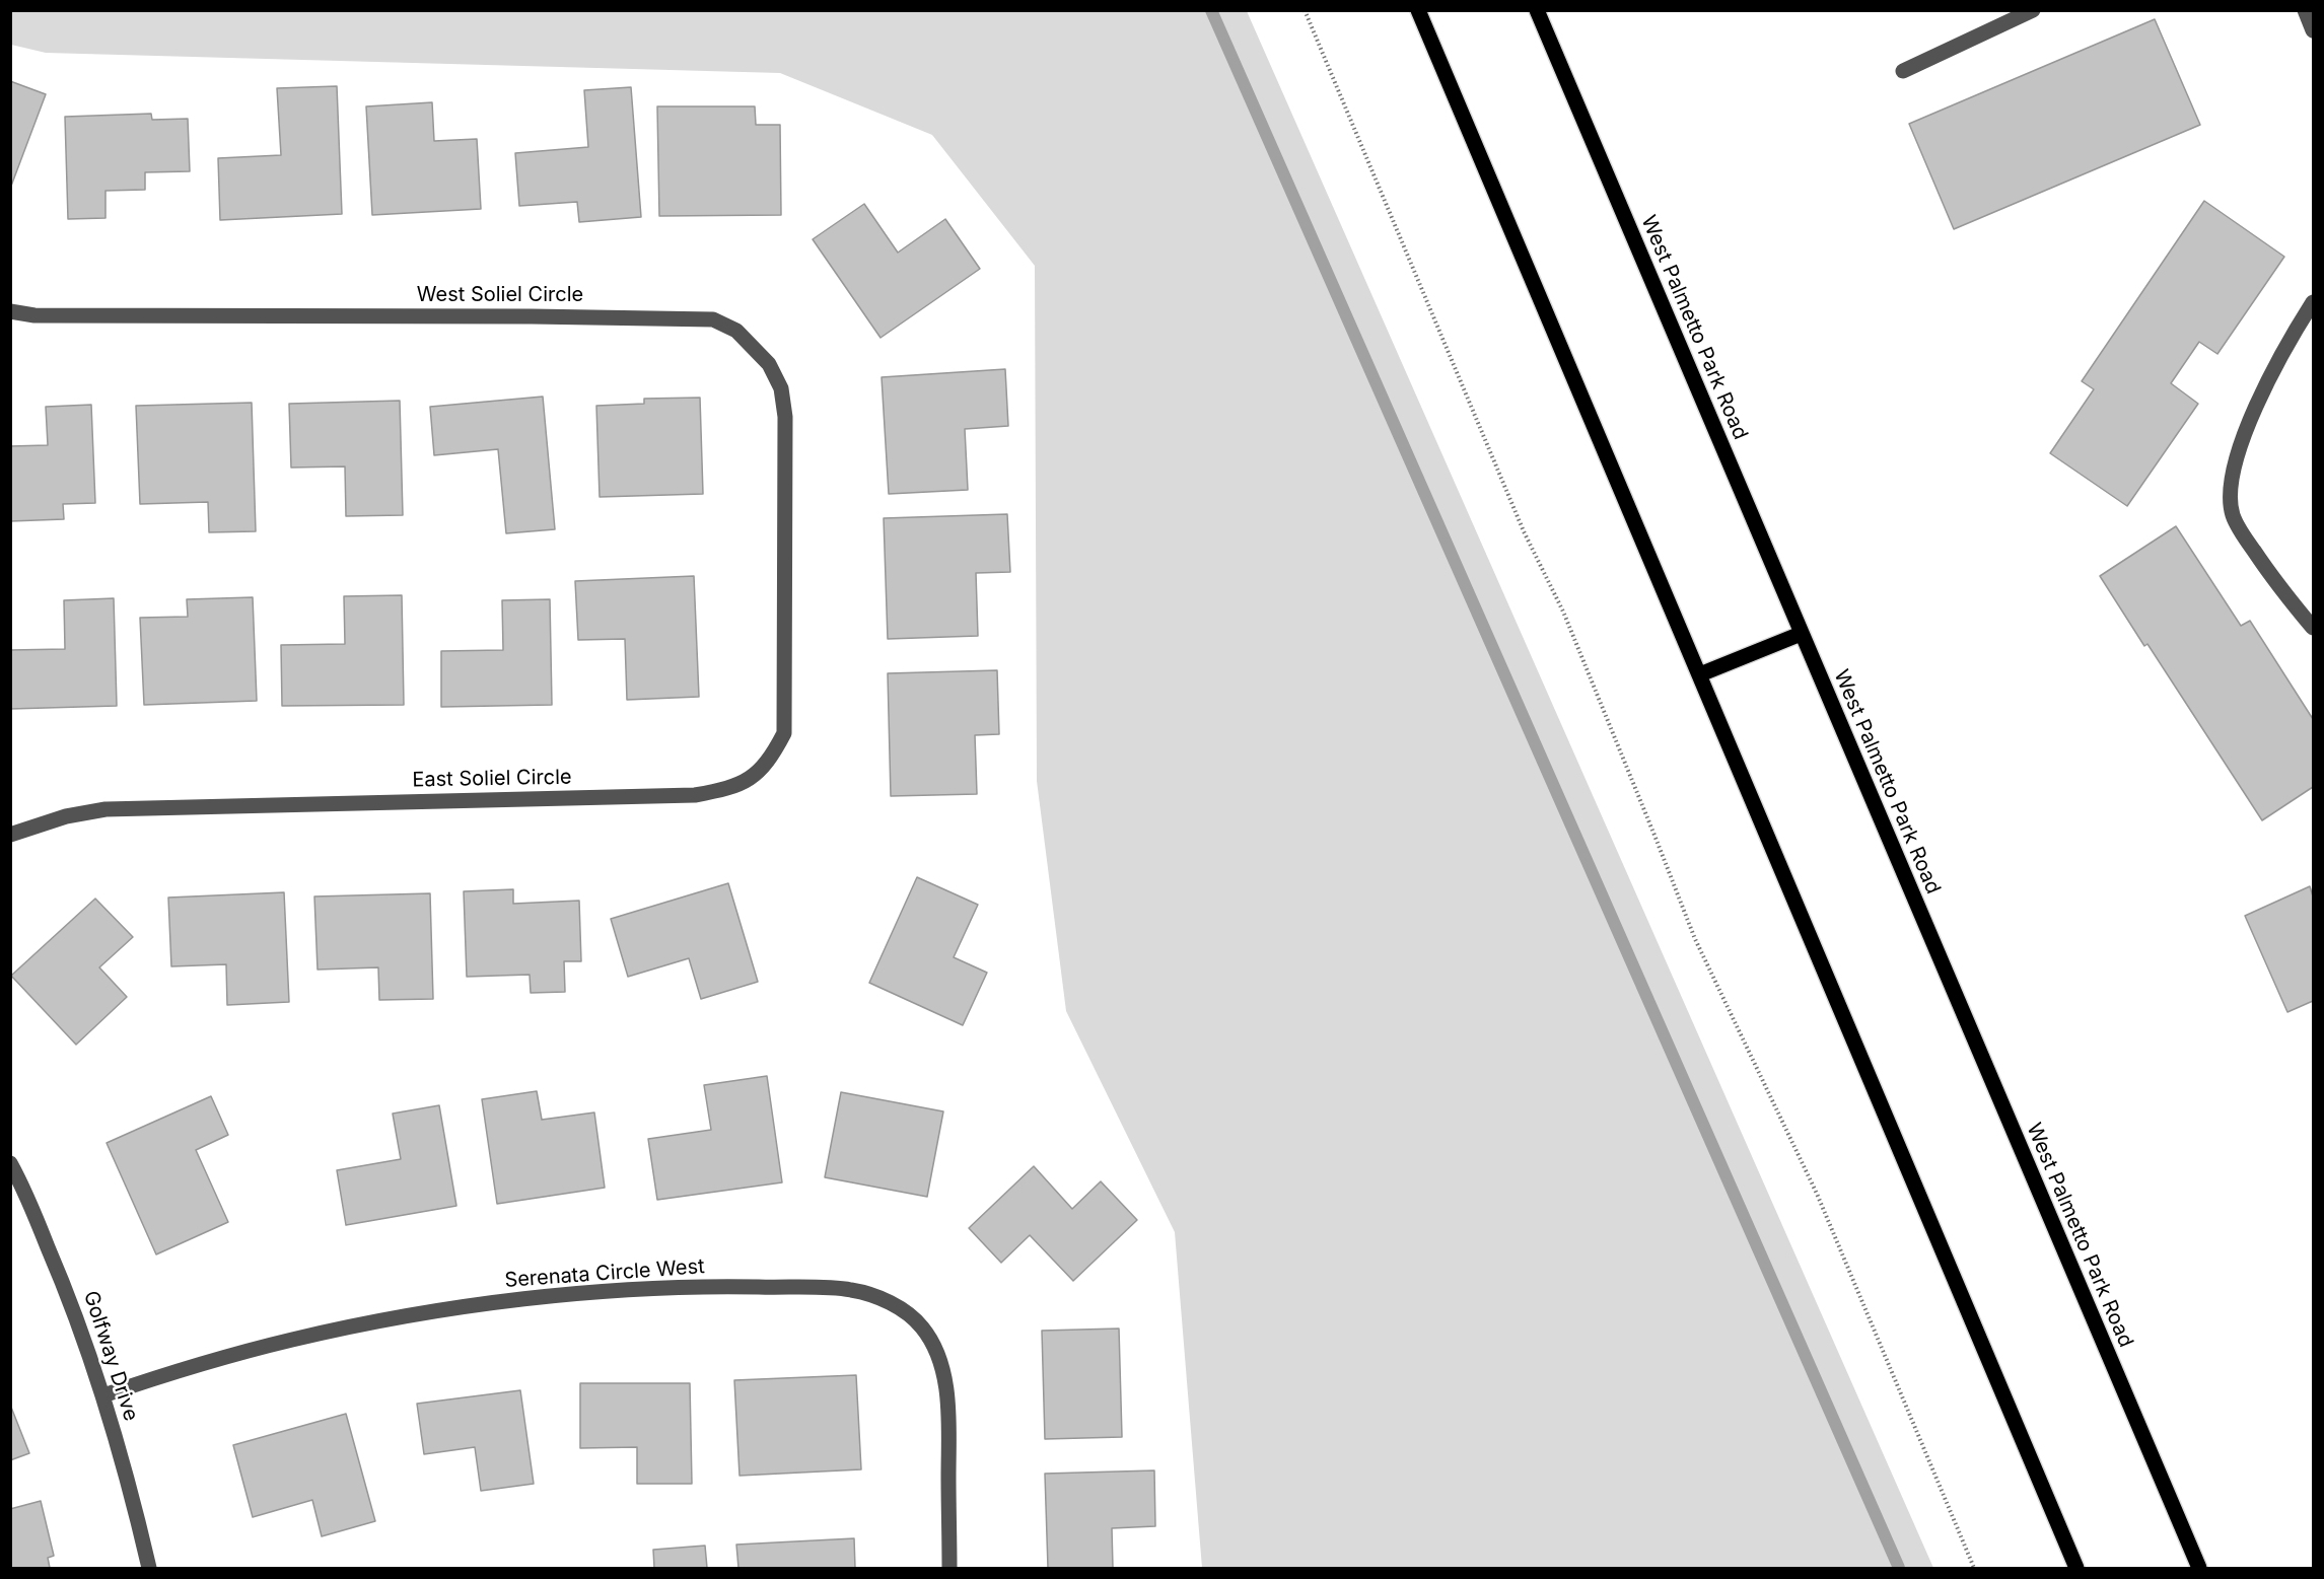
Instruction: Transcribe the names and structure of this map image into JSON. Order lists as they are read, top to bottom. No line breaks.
{"streets":{"main road":["West Palmetto Park Road"],"street":["West Soliel Circle","East Soliel Circle","Serenata Circle West","Golfway Drive"]},"crossings":[["West Soliel Circle","East Soliel Circle"],["Serenata Circle West","Golfway Drive"]]}
